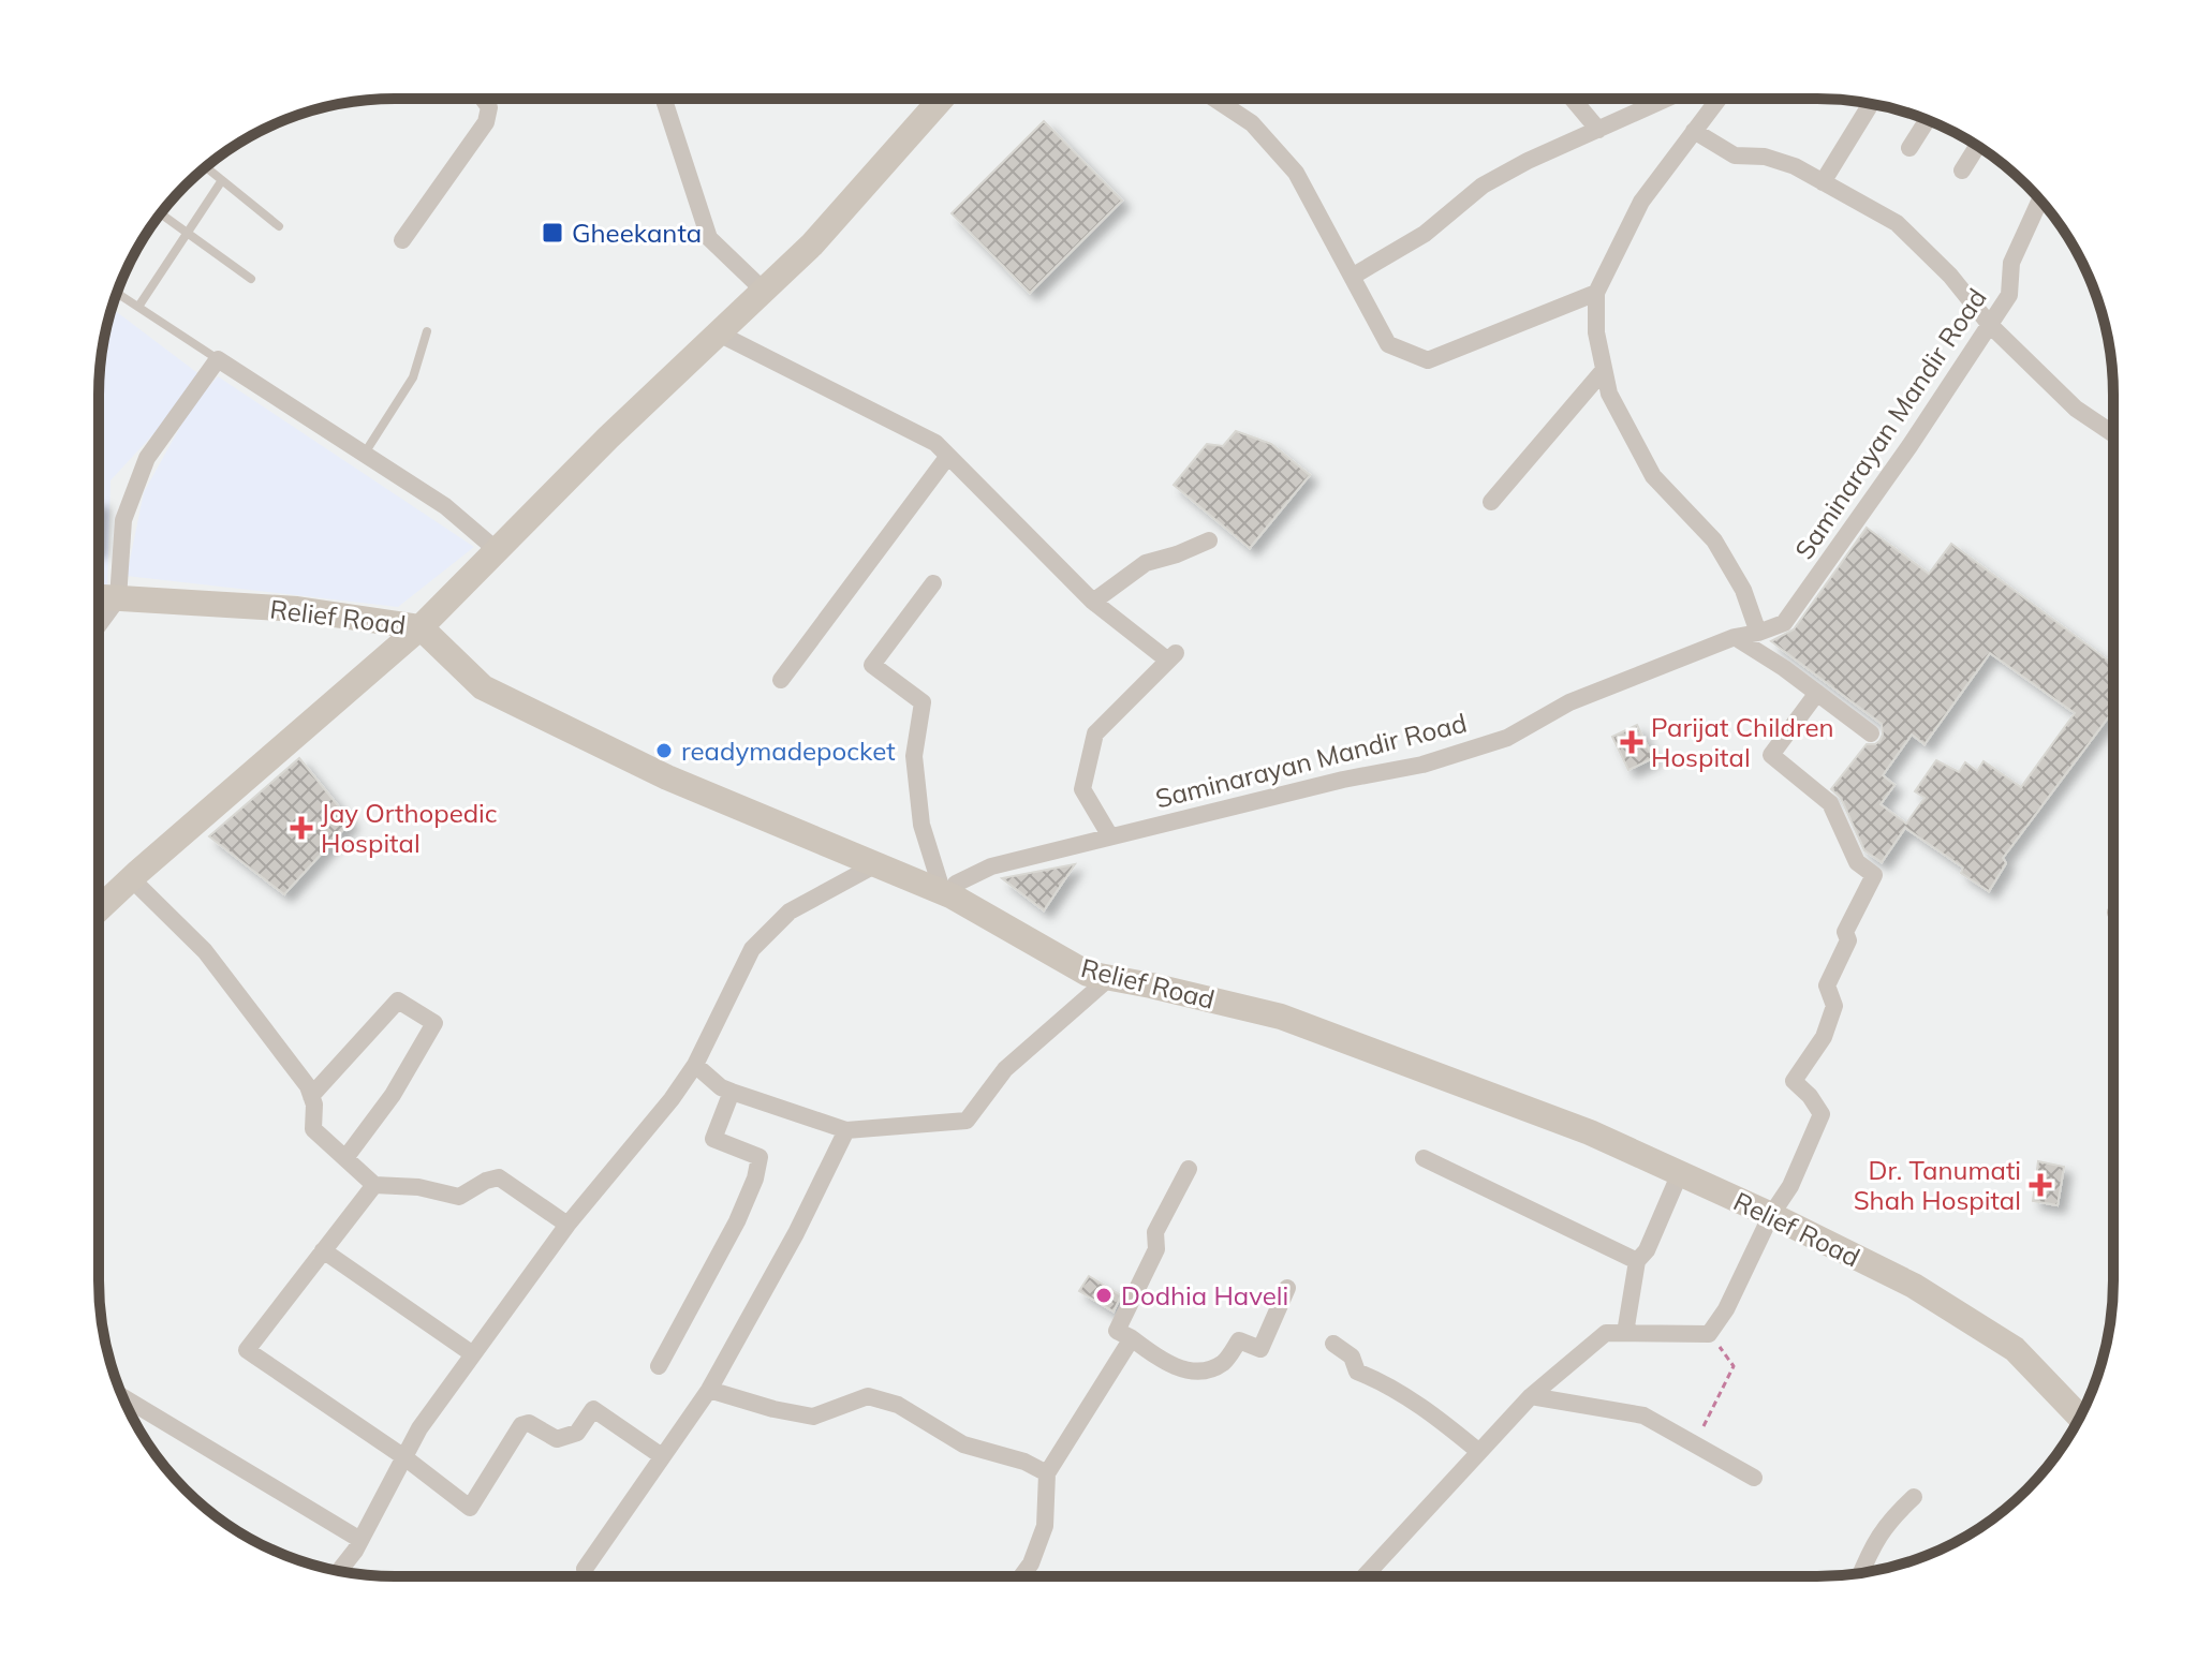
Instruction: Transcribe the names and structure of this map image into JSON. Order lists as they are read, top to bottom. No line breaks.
{"streets":{"main road":["Relief Road"],"street":["Saminarayan Mandir Road"]},"crossings":[["Saminarayan Mandir Road","Relief Road"]],"places":{"transit":["Gheekanta"],"health":["Parijat Children Hospital","Jay Orthopedic Hospital","Dr. Tanumati Shah Hospital"],"other":["readymadepocket","Dodhia Haveli"]}}
